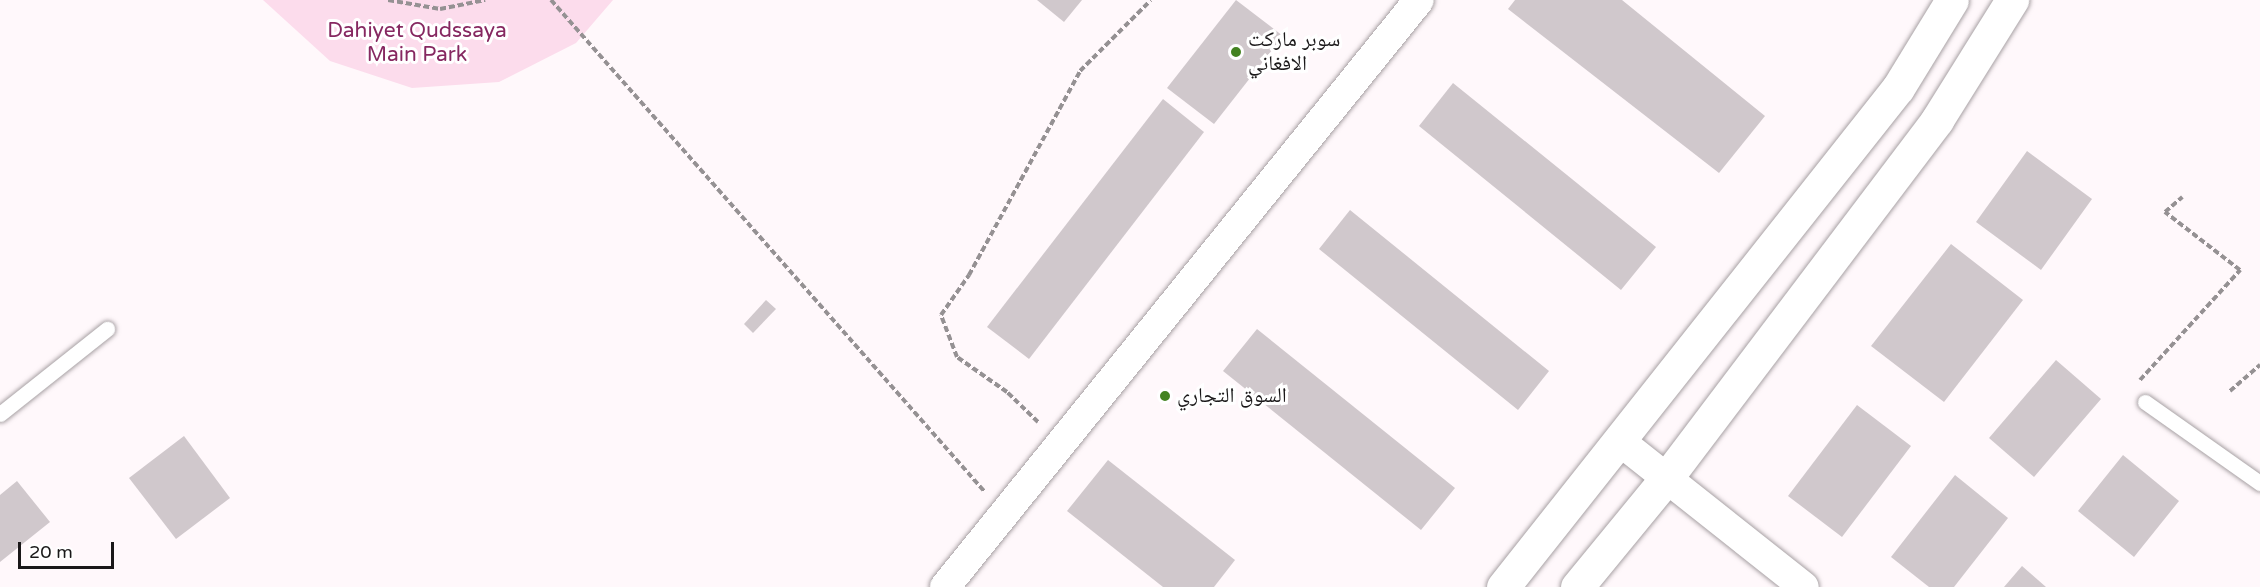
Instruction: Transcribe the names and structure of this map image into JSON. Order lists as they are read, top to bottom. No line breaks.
{"parks":["Dahiyet Qudssaya Main Park"],"places":["سوبر ماركت الافغاني","السوق التجاري"],"scale_bar":"20 m"}
